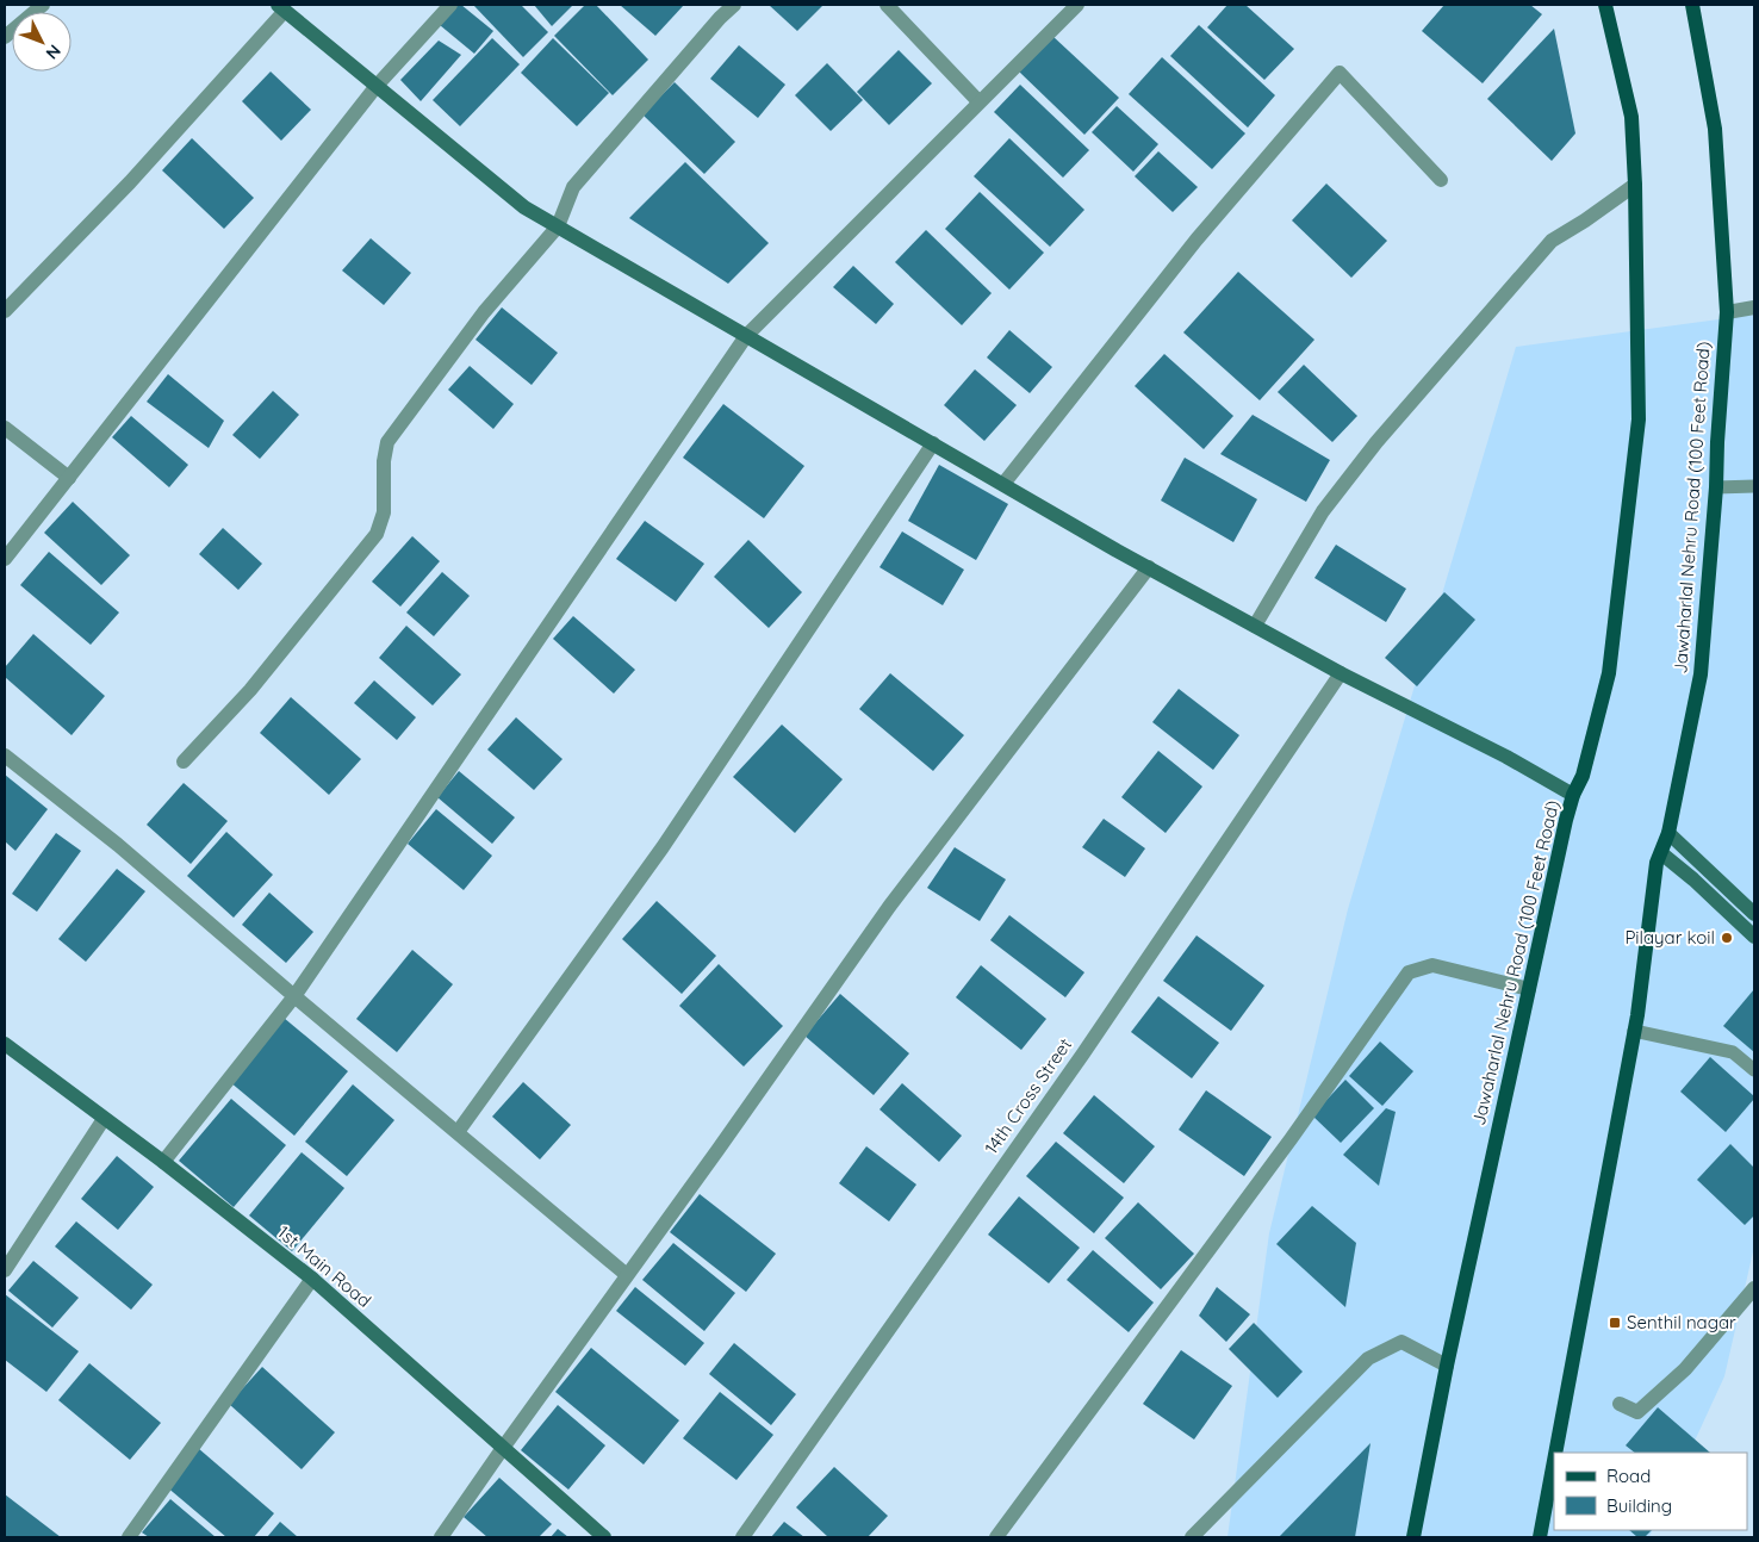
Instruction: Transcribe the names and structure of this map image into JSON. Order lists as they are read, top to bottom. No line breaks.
{"streets":{"main road":["Jawaharlal Nehru Road (100 Feet Road)"],"street":["14th Cross Street","1st Main Road"]},"places":{"other":["Pilayar koil"],"transit":["Senthil nagar"]},"legend":["Road","Building"],"north":"bottom right"}
